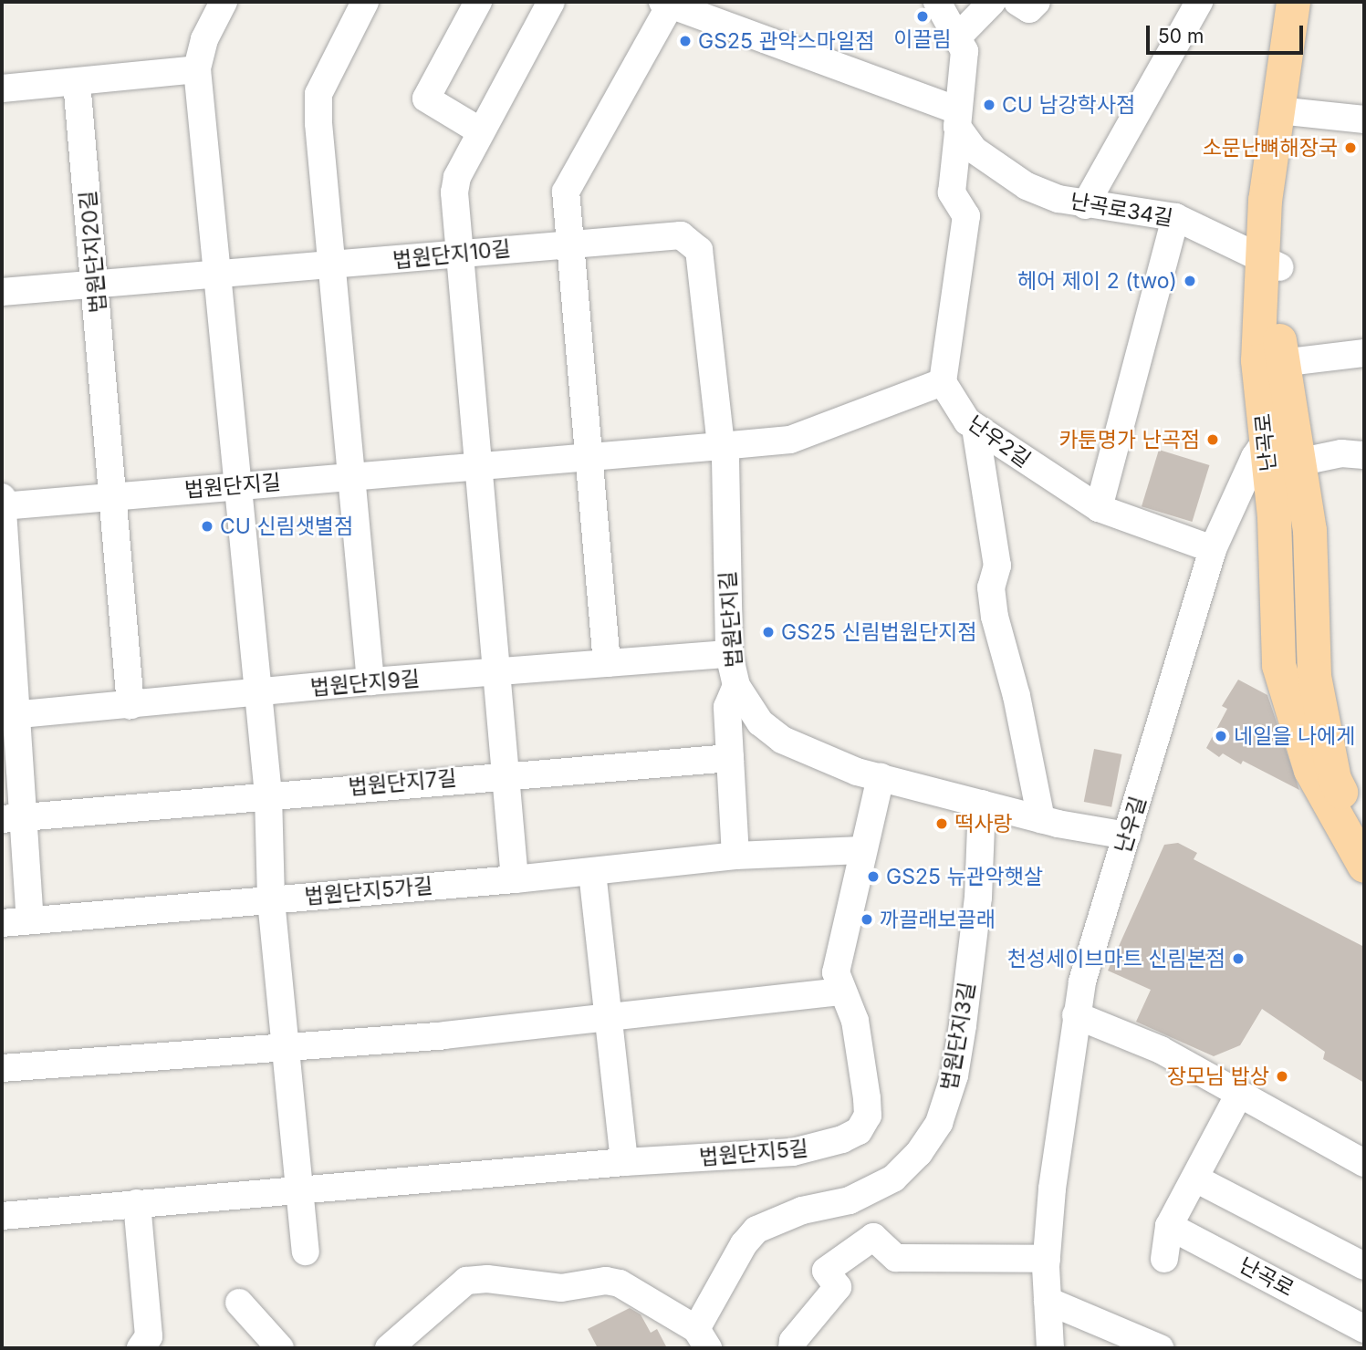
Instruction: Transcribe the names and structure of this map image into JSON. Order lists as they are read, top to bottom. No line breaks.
{"streets":{"main road":["난곡로"],"street":["난곡로34길","법원단지20길","법원단지10길","난우2길","법원단지길","법원단지9길","법원단지7길","난우길","법원단지5가길","법원단지3길","법원단지5길"]},"crossings":[["난곡로34길","난곡로"],["법원단지20길","법원단지10길"],["법원단지20길","법원단지길"],["법원단지10길","법원단지길"],["난우2길","난우길"],["난곡로","난우길"],["법원단지길","법원단지9길"],["법원단지길","난우길"],["법원단지길","법원단지3길"],["법원단지길","법원단지5길"],["법원단지5가길","법원단지5길"]],"places":["이끌림","GS25 관악스마일점","CU 남강학사점","소문난뼈해장국","헤어 제이 2 (two)","카툰명가 난곡점","CU 신림샛별점","GS25 신림법원단지점","네일을 나에게","떡사랑","GS25 뉴관악햇살","까끌래보끌래","천성세이브마트 신림본점","장모님 밥상"],"scale_bar":"50 m"}
